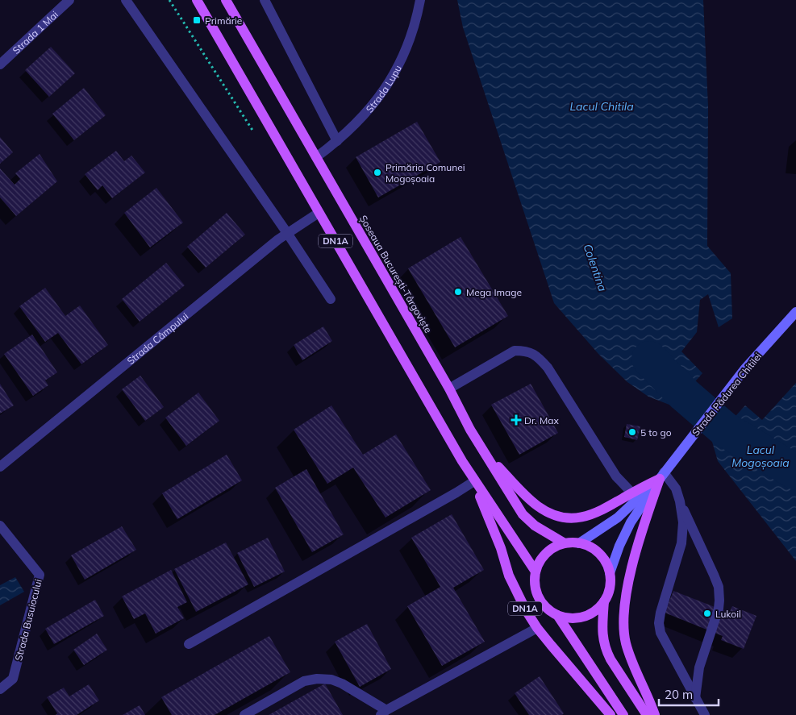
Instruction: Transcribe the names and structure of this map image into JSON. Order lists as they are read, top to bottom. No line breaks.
{"streets":{"main road":["DN1A","Șoseaua București-Târgoviște","Strada Pădurea Chitilei"],"street":["Strada 1 Mai","Strada Lupu","Strada Câmpului","Strada Busuiocului"]},"crossings":[["Strada Lupu","Șoseaua București-Târgoviște"],["DN1A","Șoseaua București-Târgoviște"],["DN1A","Strada Câmpului"],["DN1A","Strada Pădurea Chitilei"],["Șoseaua București-Târgoviște","Strada Pădurea Chitilei"]],"water":["Lacul Chitila","Colentina","Lacul Mogoșoaia"],"places":{"transit":["Primărie"],"other":["Primăria Comunei Mogoșoaia","Mega Image","5 to go","Lukoil"],"health":["Dr. Max"]},"scale_bar":"20 m"}
